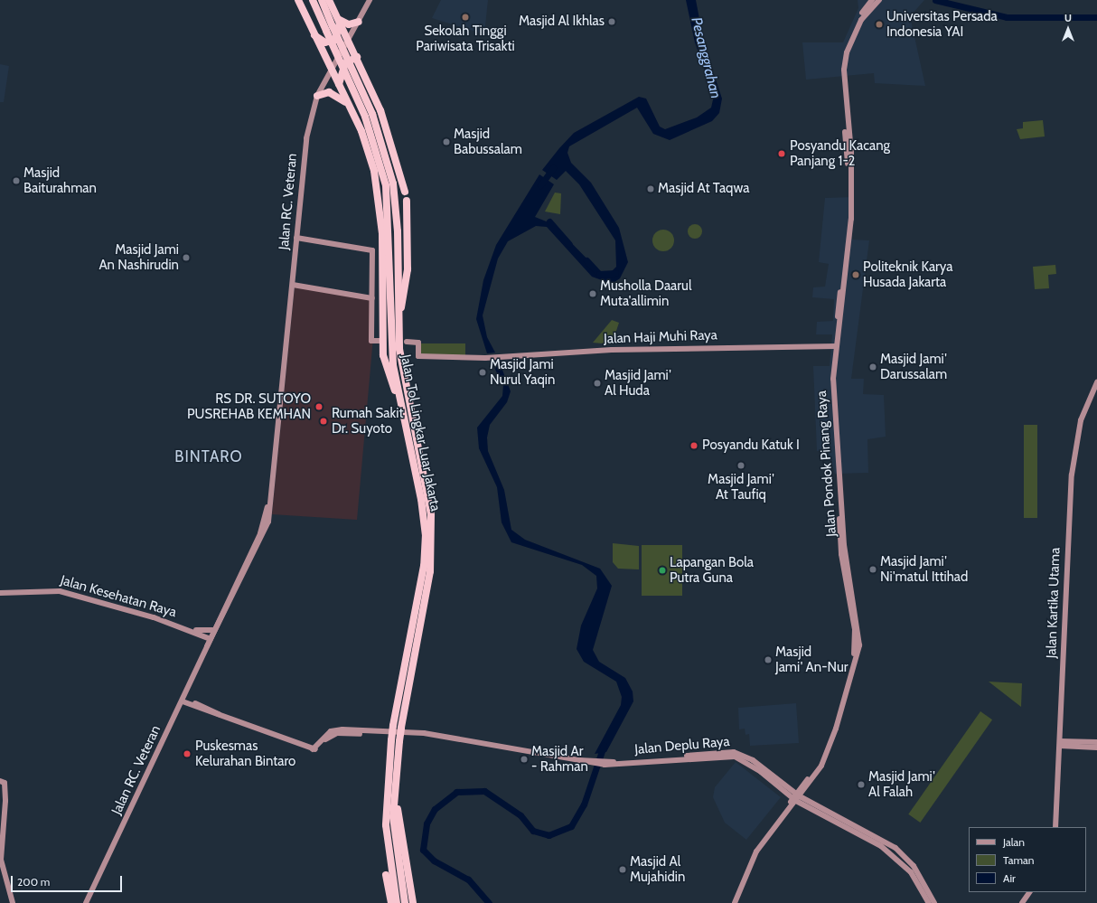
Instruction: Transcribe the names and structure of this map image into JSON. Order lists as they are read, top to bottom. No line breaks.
{"streets":{"highway":["Jalan Tol Lingkar Luar Jakarta"],"main road":["Jalan RC. Veteran","Jalan Haji Muhi Raya","Jalan Pondok Pinang Raya","Jalan Kesehatan Raya","Jalan Kartika Utama","Jalan Deplu Raya"]},"crossings":[["Jalan RC. Veteran","Jalan Kesehatan Raya"],["Jalan RC. Veteran","Jalan Deplu Raya"],["Jalan Haji Muhi Raya","Jalan Pondok Pinang Raya"],["Jalan Pondok Pinang Raya","Jalan Deplu Raya"]],"districts":["BINTARO"],"water":["Pesanggrahan"],"places":["Sekolah Tinggi Pariwisata Trisakti","Masjid Al Ikhlas","Universitas Persada Indonesia YAI","Masjid Babussalam","Posyandu Kacang Panjang 1-2","Masjid Baiturahman","Masjid At Taqwa","Masjid Jami An Nashirudin","Politeknik Karya Husada Jakarta","Musholla Daarul Muta'allimin","Masjid Jami' Darussalam","Masjid Jami Nurul Yaqin","Masjid Jami' Al Huda","RS DR. SUTOYO PUSREHAB KEMHAN","Rumah Sakit Dr. Suyoto","Posyandu Katuk I","Masjid Jami' At Taufiq","Masjid Jami' Ni'matul Ittihad","Lapangan Bola Putra Guna","Masjid Jami' An-Nur","Puskesmas Kelurahan Bintaro","Masjid Ar - Rahman","Masjid Jami' Al Falah","Masjid Al Mujahidin"],"legend":["Jalan","Taman","Air"],"scale_bar":"200 m","north":"top"}
